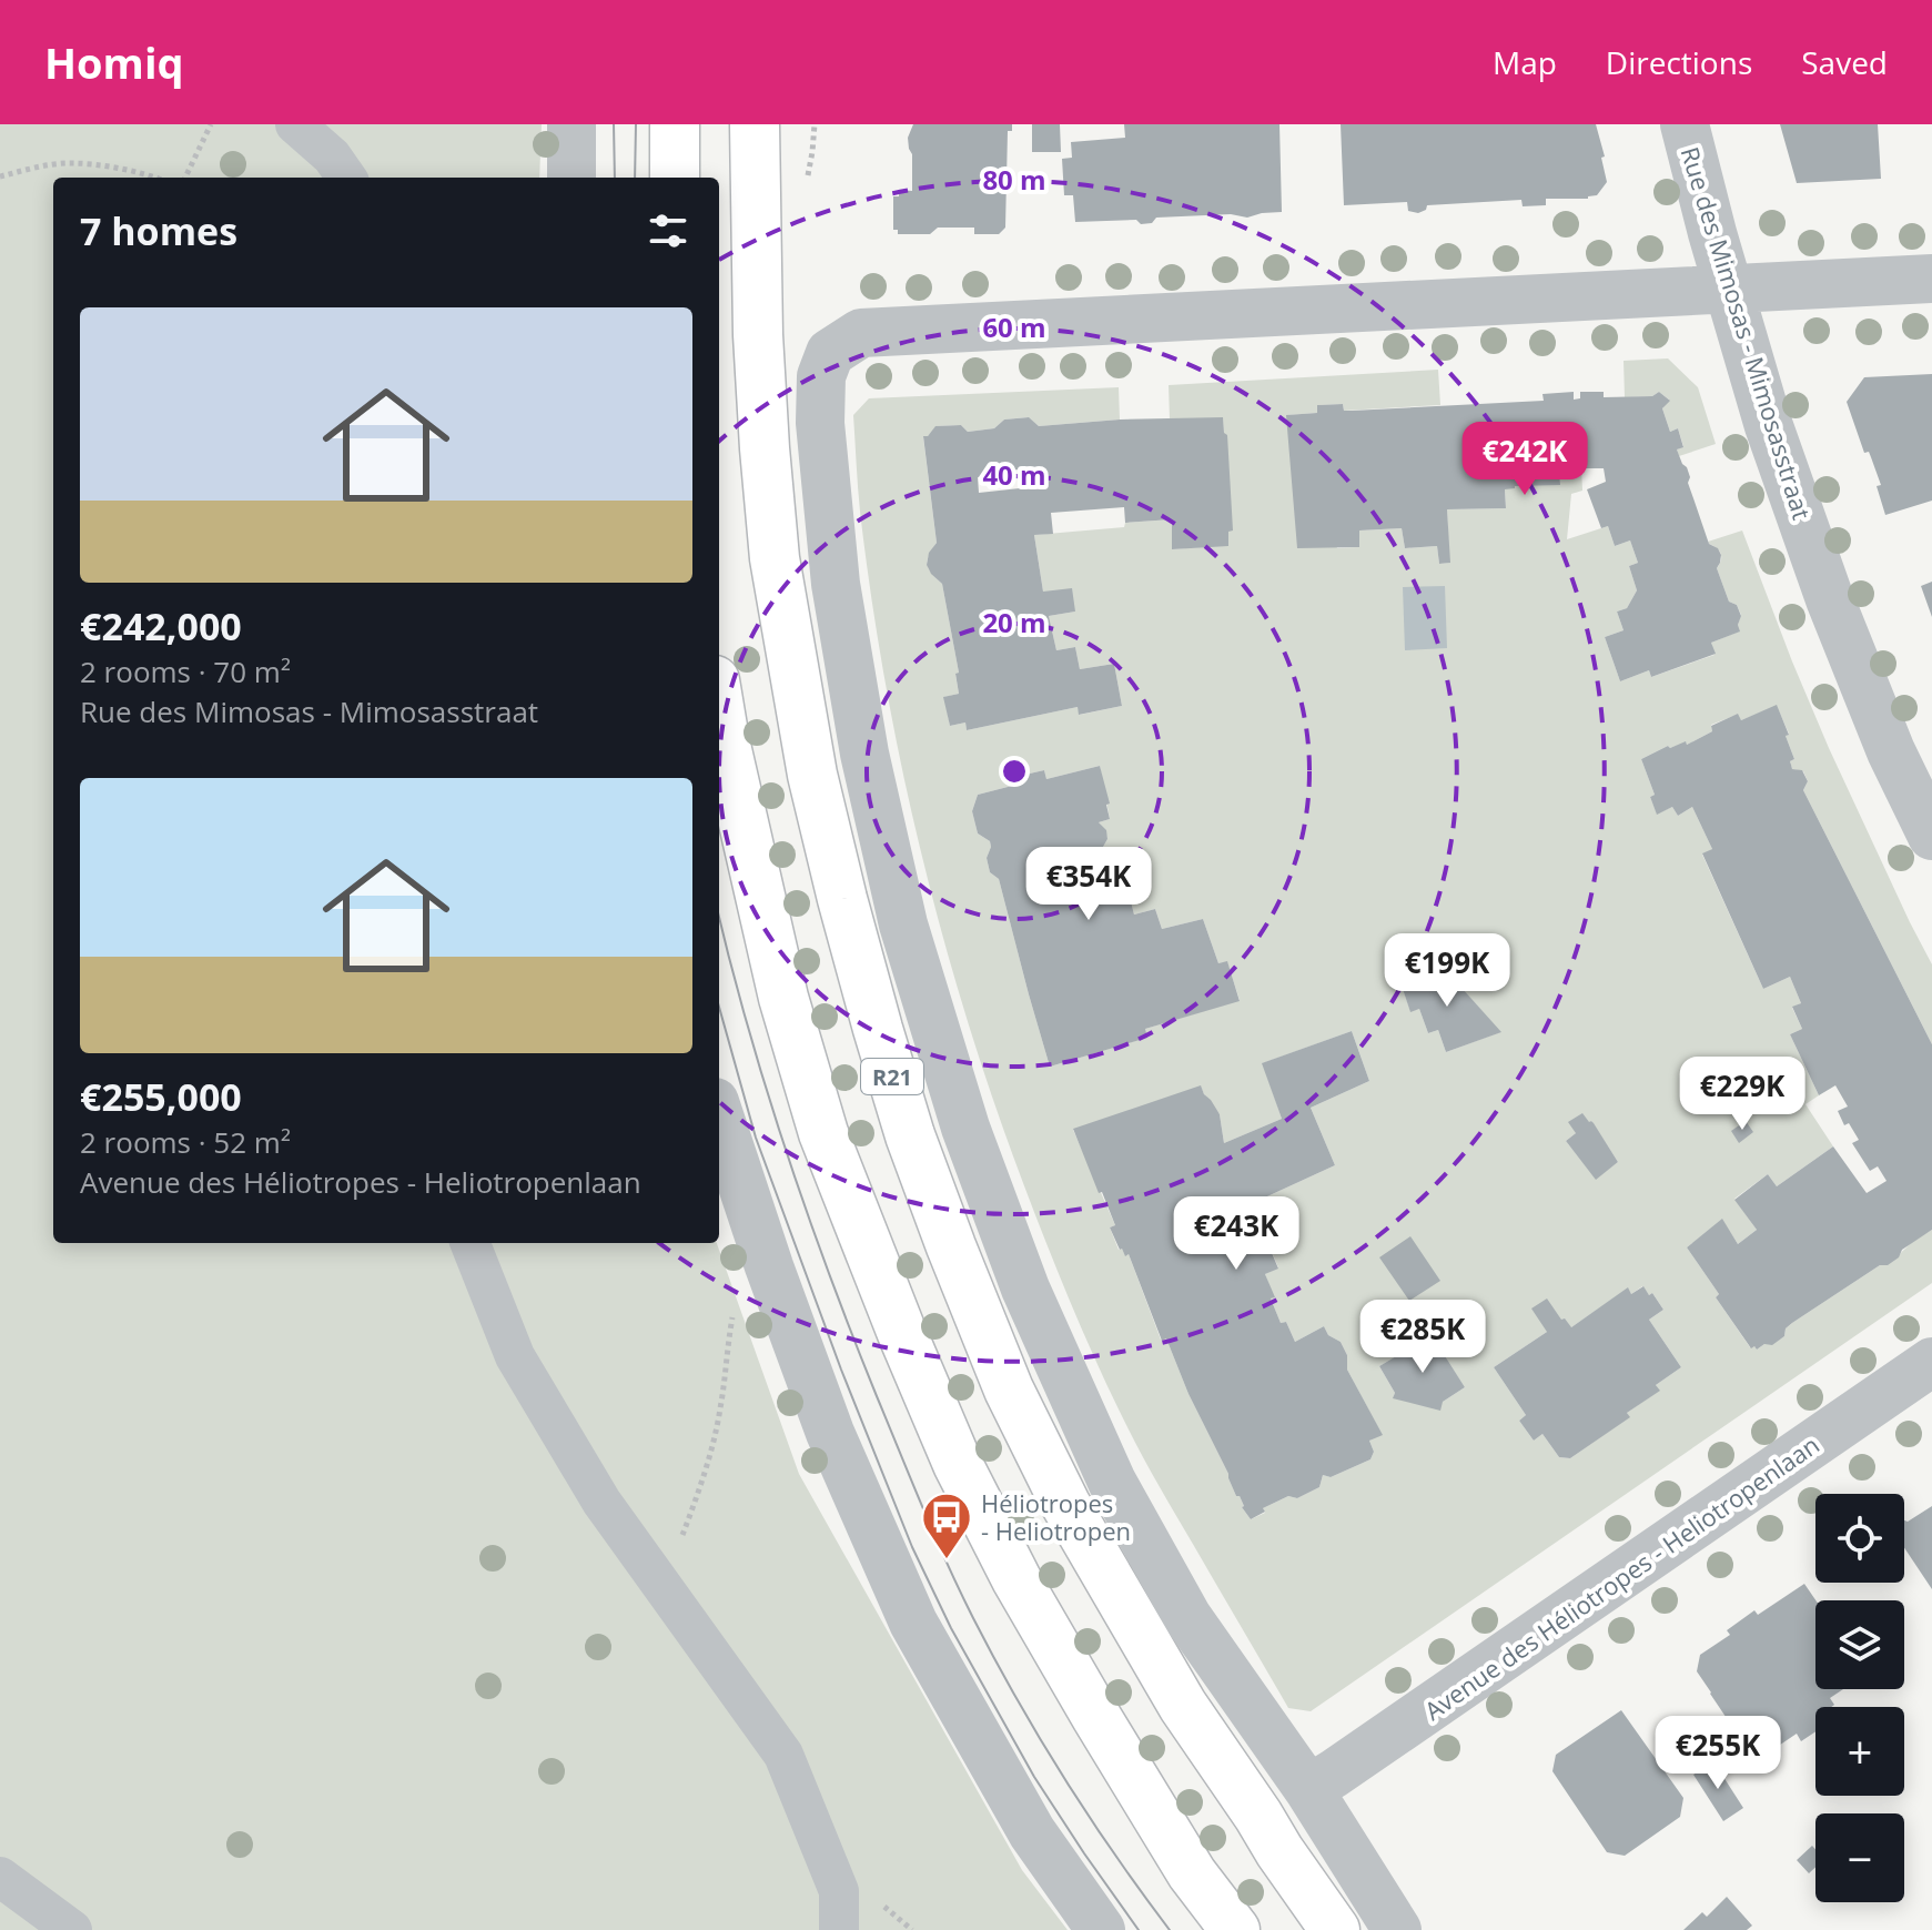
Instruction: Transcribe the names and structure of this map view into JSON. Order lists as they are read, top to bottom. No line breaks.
{"streets":{"main road":["R21"],"street":["Rue des Mimosas - Mimosasstraat","Avenue des Héliotropes - Heliotropenlaan"]},"places":{"bus stop":["Héliotropes - Heliotropen"]},"page":{"header":"Homiq","nav":["Map","Directions","Saved"],"heading":"7 homes","list":[{"name":"€242,000","note":"2 rooms · 70 m² · Rue des Mimosas - Mimosasstraat"},{"name":"€255,000","note":"2 rooms · 52 m² · Avenue des Héliotropes - Heliotropenlaan"}],"price":["€242K","€354K","€199K","€229K","€243K","€285K","€255K"],"map_buttons":["+","−"]},"rings":["80 m","60 m","40 m","20 m"]}
